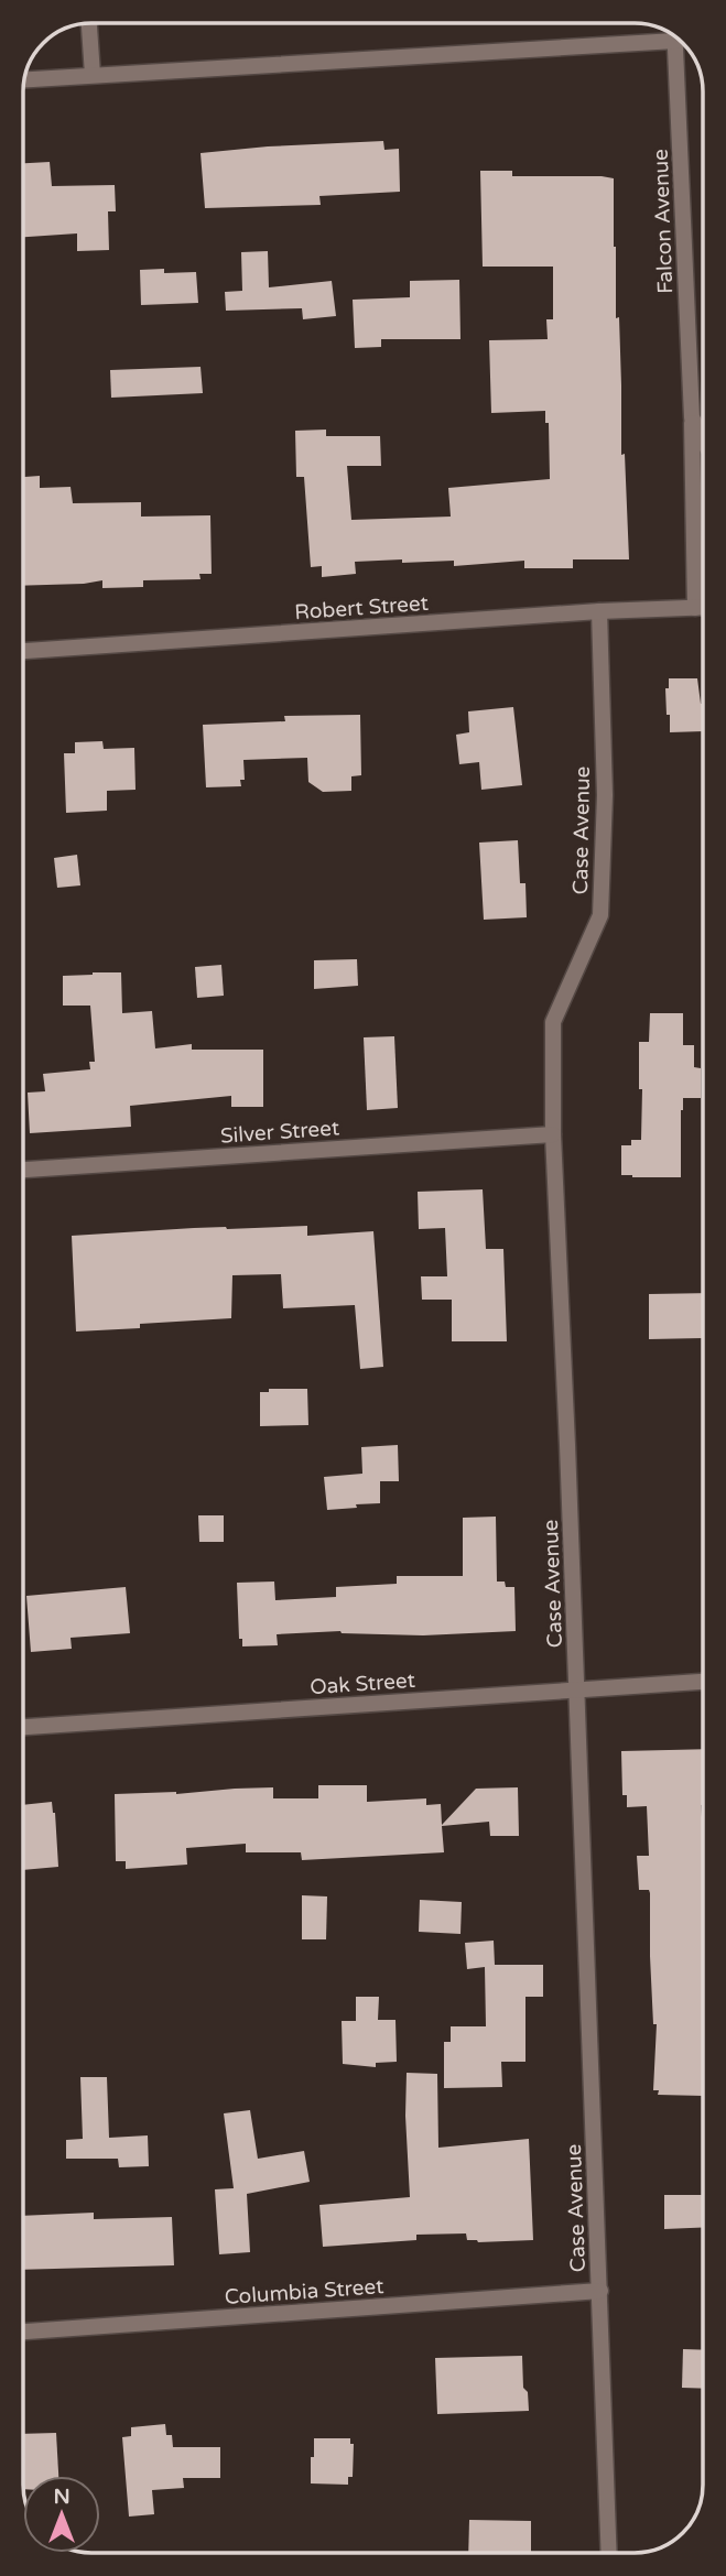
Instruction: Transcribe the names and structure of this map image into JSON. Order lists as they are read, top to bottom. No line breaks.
{"streets":{"street":["Falcon Avenue","Robert Street","Case Avenue","Silver Street","Oak Street","Columbia Street"]},"crossings":[["Falcon Avenue","Robert Street"],["Robert Street","Case Avenue"],["Case Avenue","Silver Street"],["Case Avenue","Oak Street"],["Case Avenue","Columbia Street"]],"north":"top"}
